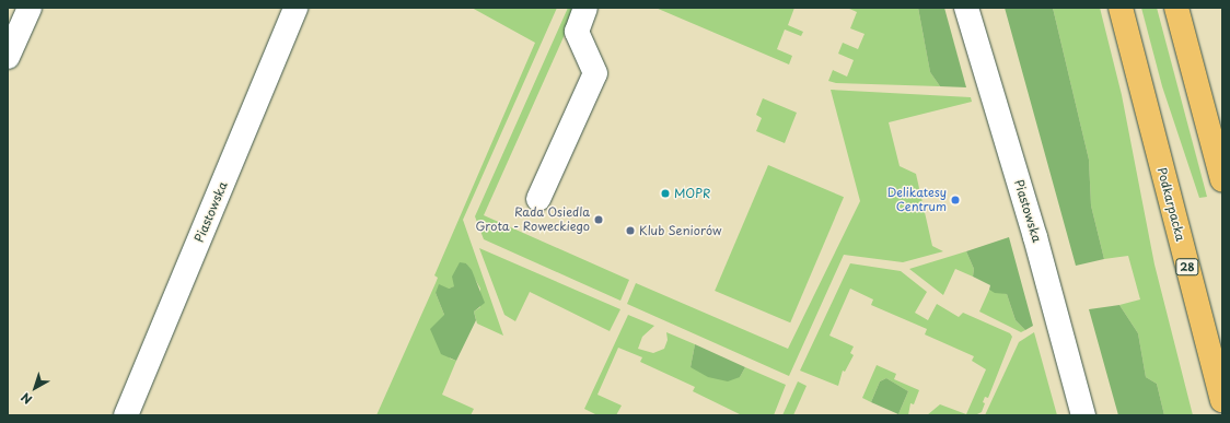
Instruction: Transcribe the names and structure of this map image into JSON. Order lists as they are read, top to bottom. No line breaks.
{"streets":{"main road":["Podkarpacka","28"],"street":["Piastowska"]},"places":["MOPR","Delikatesy Centrum","Rada Osiedla Grota - Roweckiego","Klub Seniorów"],"north":"bottom left"}
